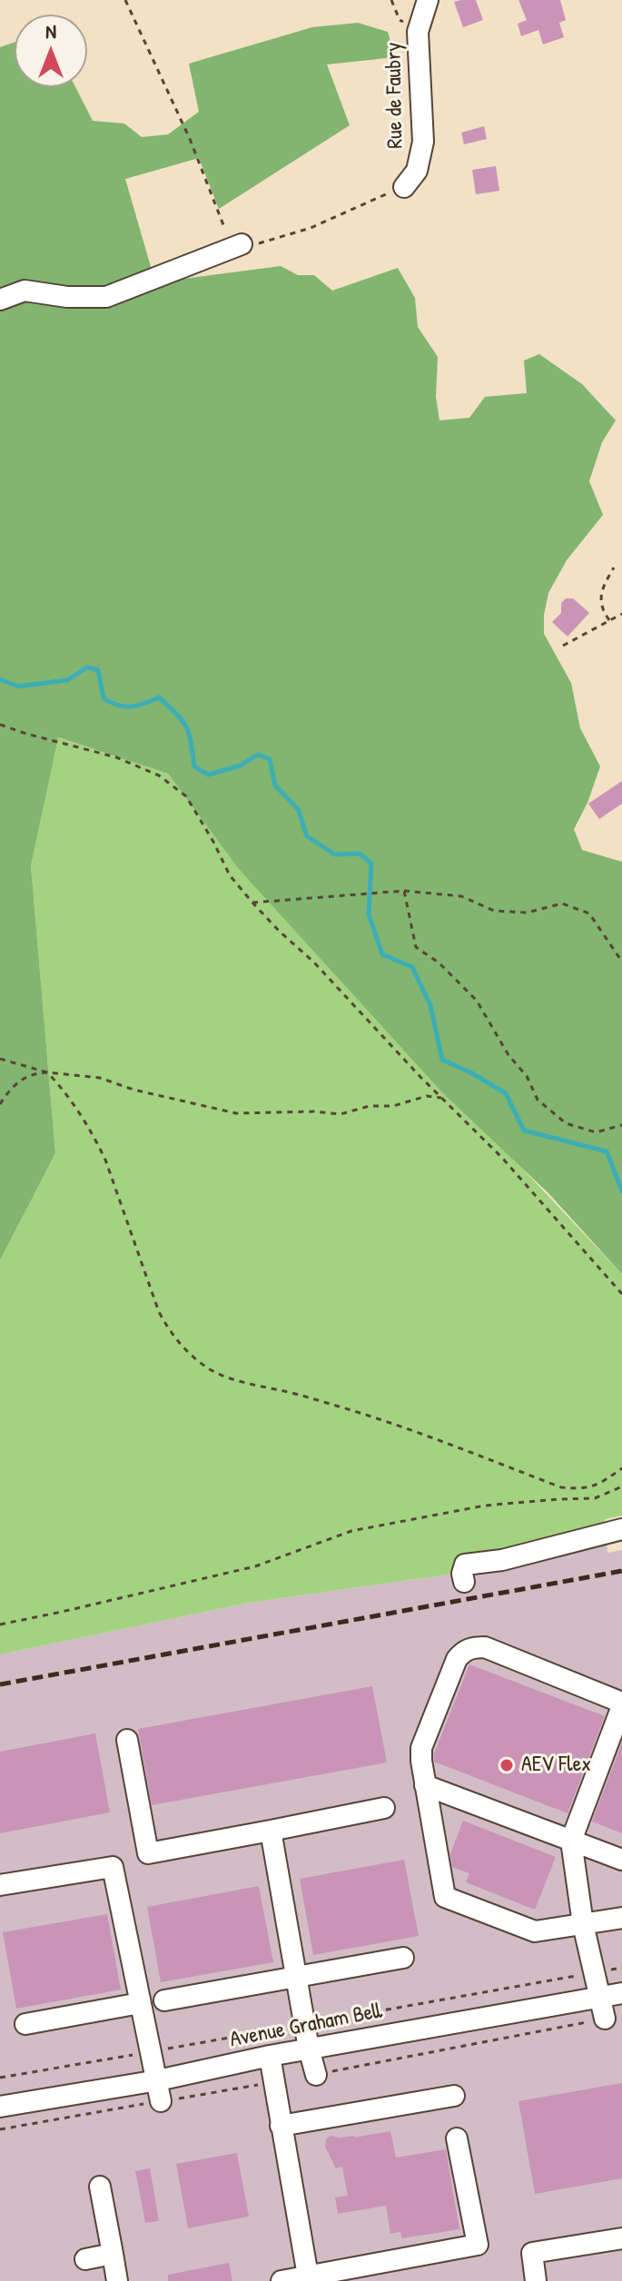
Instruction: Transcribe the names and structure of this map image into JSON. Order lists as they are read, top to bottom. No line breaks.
{"streets":{"street":["Rue de Faubry","Avenue Graham Bell"]},"places":["AEV Flex"],"north":"top"}
